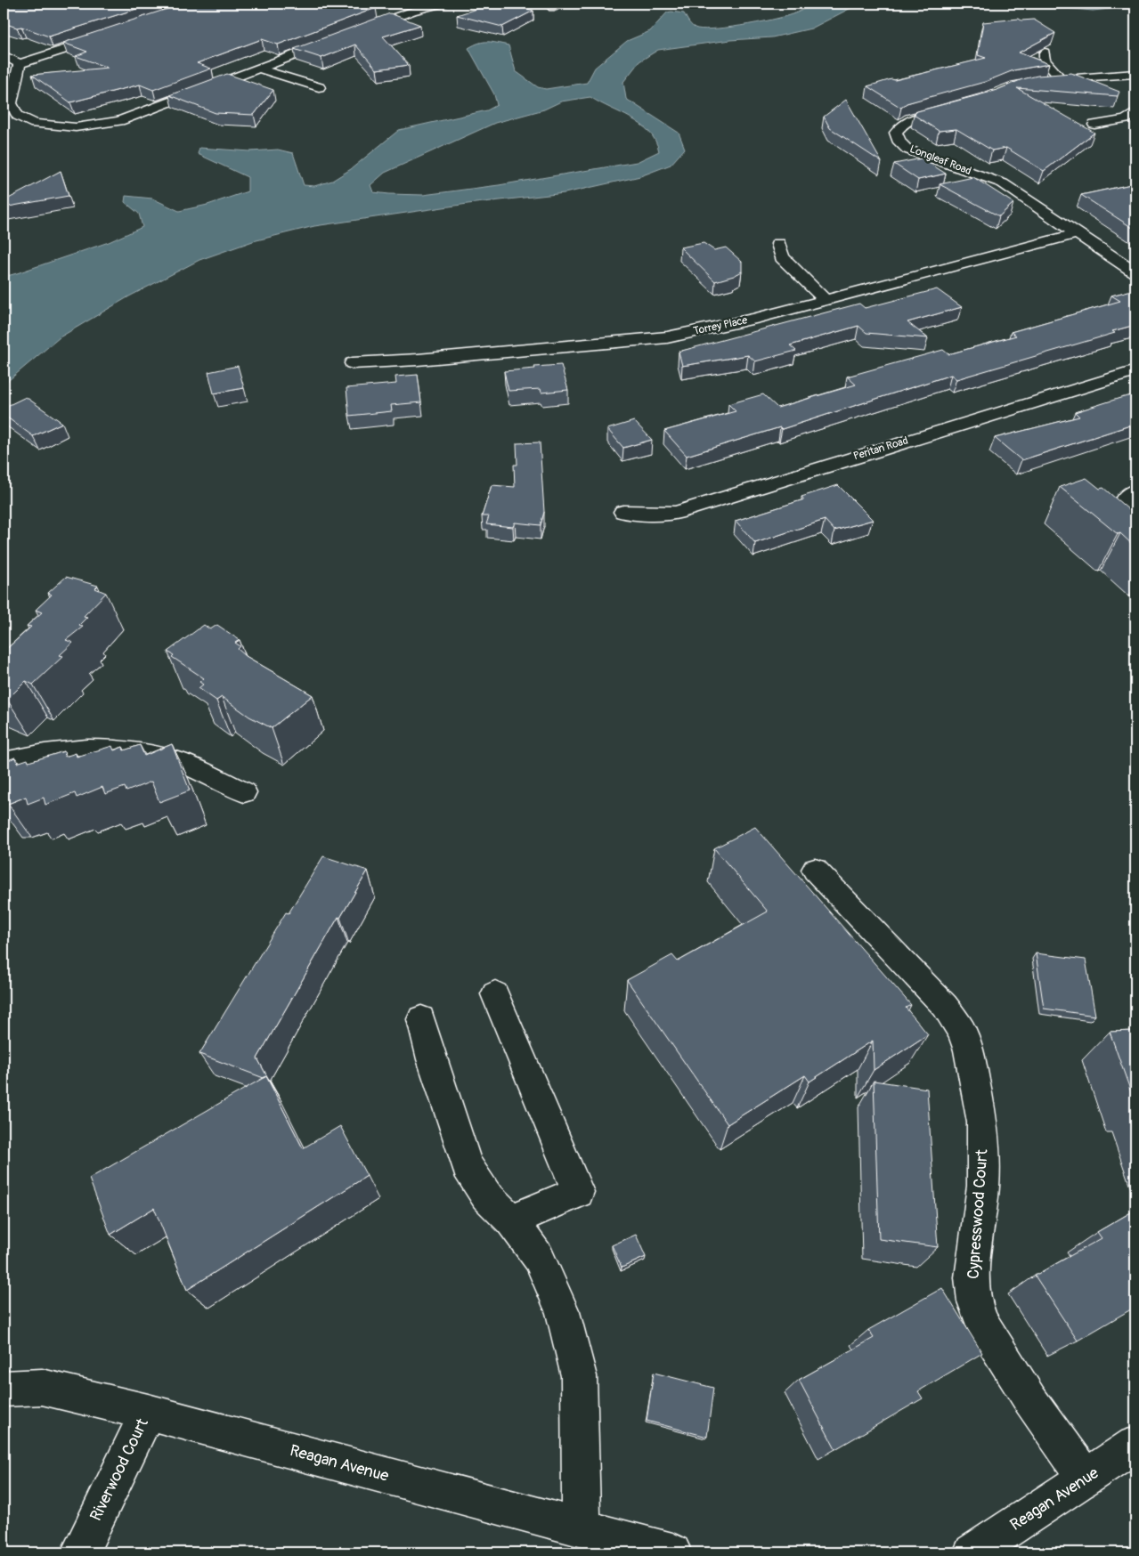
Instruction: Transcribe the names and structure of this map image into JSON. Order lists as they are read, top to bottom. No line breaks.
{"streets":{"street":["Longleaf Road","Torrey Place","Peritan Road","Cypresswood Court","Reagan Avenue","Riverwood Court"]},"crossings":[["Longleaf Road","Torrey Place"],["Cypresswood Court","Reagan Avenue"],["Reagan Avenue","Riverwood Court"]]}
